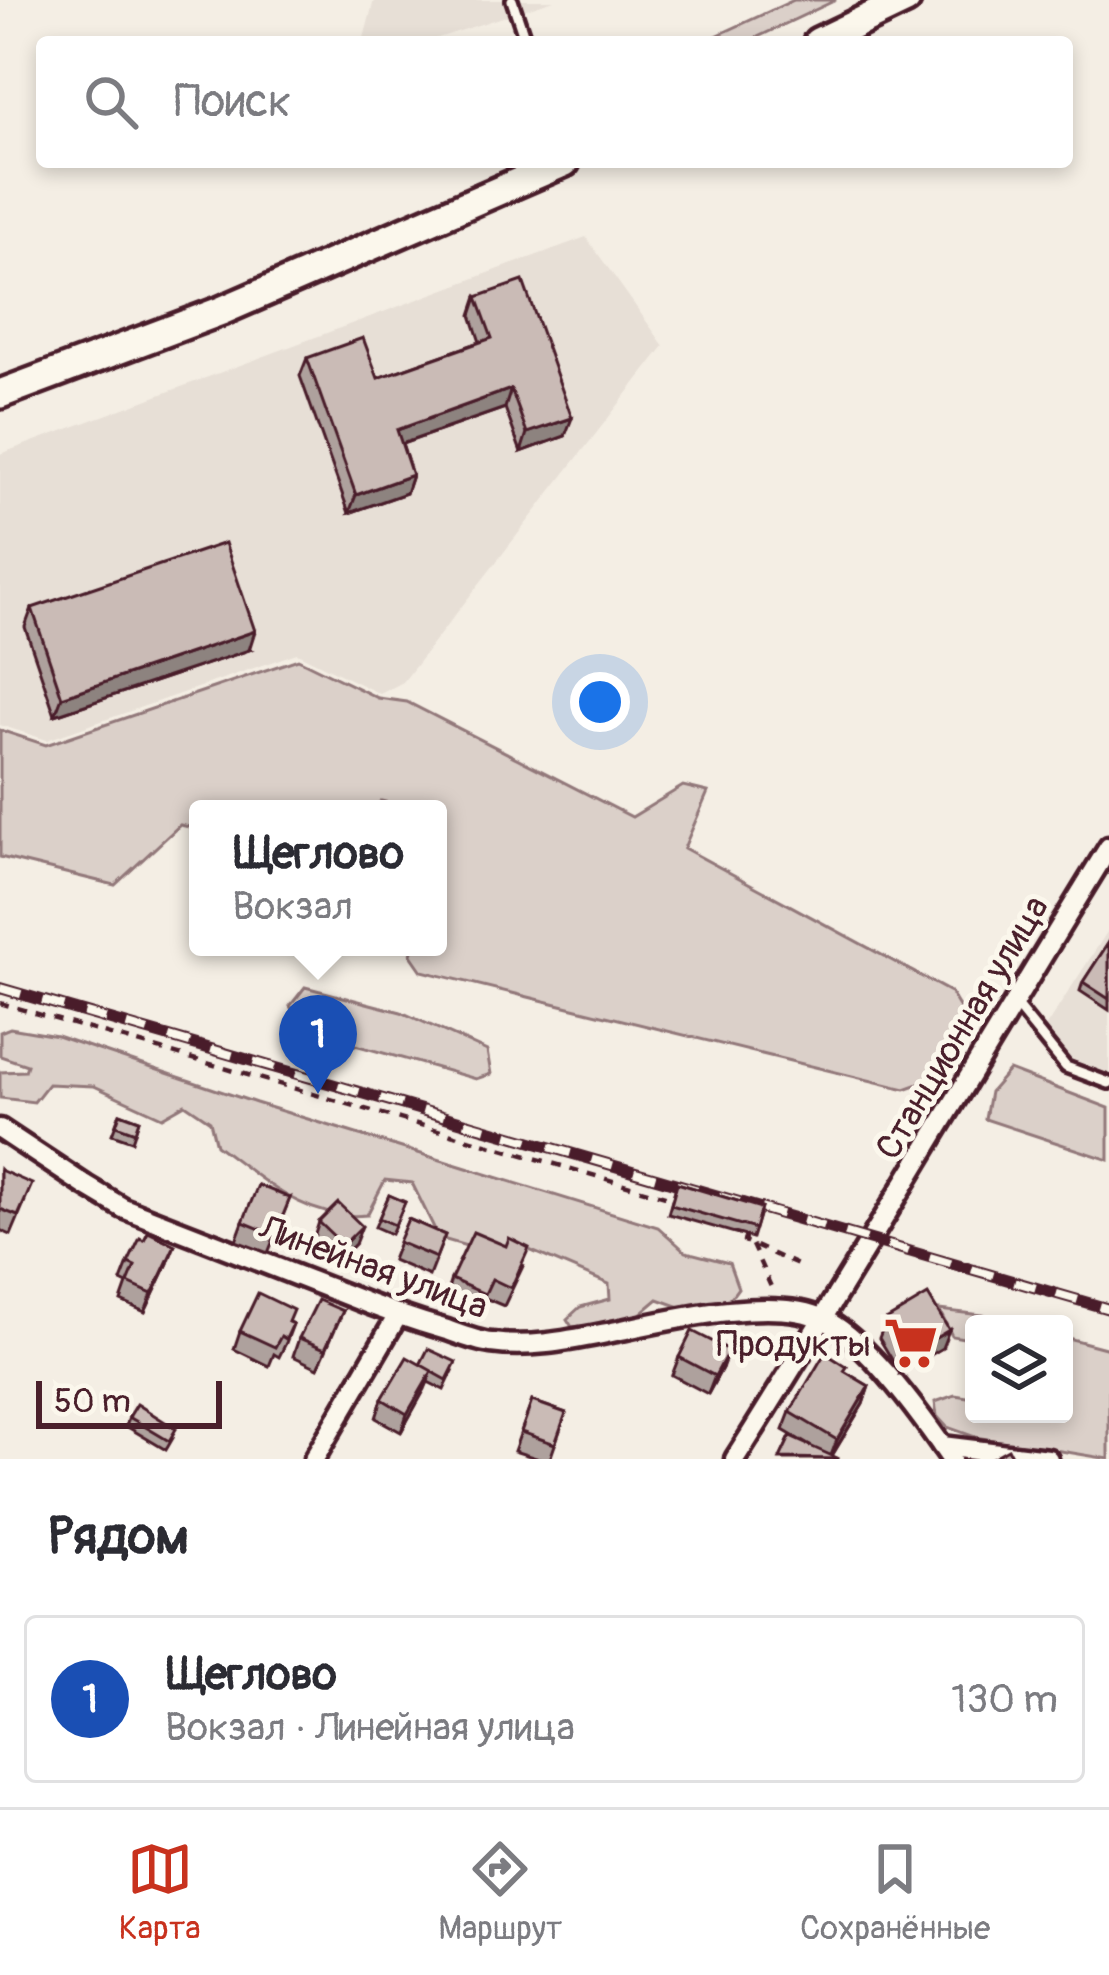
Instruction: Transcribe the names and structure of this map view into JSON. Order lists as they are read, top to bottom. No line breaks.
{"streets":{"street":["Станционная улица","Линейная улица"]},"crossings":[["Станционная улица","Линейная улица"]],"places":{"supermarket":["Продукты"]},"scale_bar":"50 m","page":{"search":"Поиск","popup":["Щеглово","Вокзал"],"pins":"1","scale":"50 m","heading":"Рядом","list":[{"mark":"1","name":"Щеглово","note":"Вокзал · Линейная улица","value":"130 m"}],"nav":["Карта","Маршрут","Сохранённые"]}}
